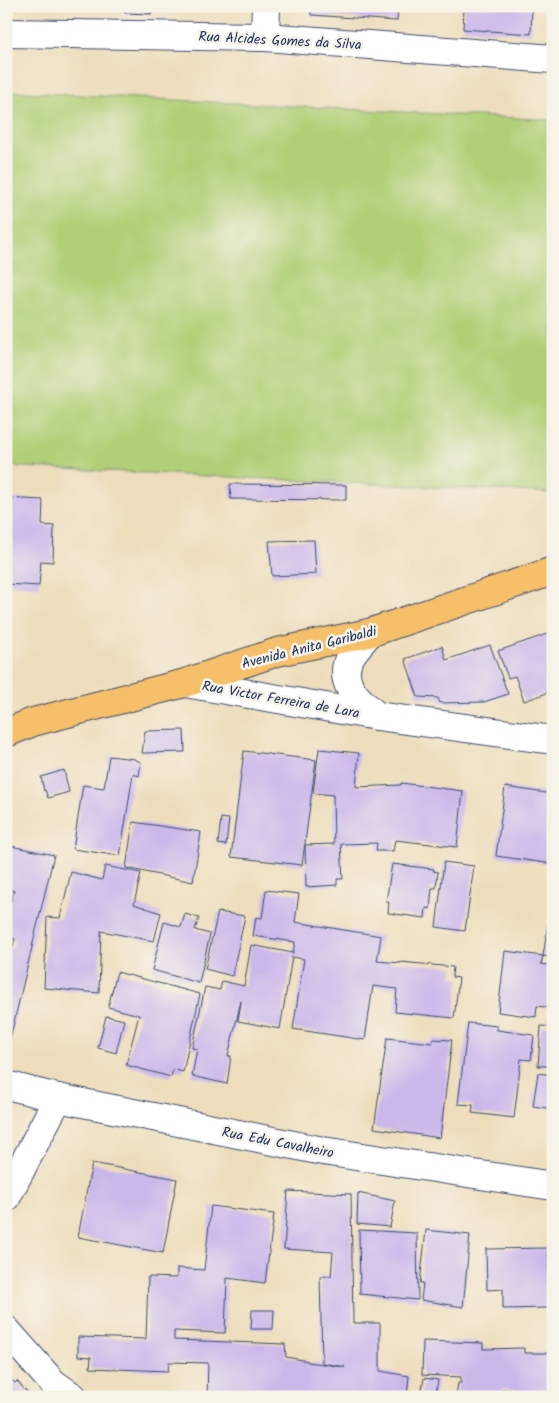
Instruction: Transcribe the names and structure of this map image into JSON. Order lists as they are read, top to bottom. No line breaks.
{"streets":{"main road":["Avenida Anita Garibaldi"],"street":["Rua Alcides Gomes da Silva","Rua Victor Ferreira de Lara","Rua Edu Cavalheiro"]},"crossings":[["Avenida Anita Garibaldi","Rua Victor Ferreira de Lara"]]}
